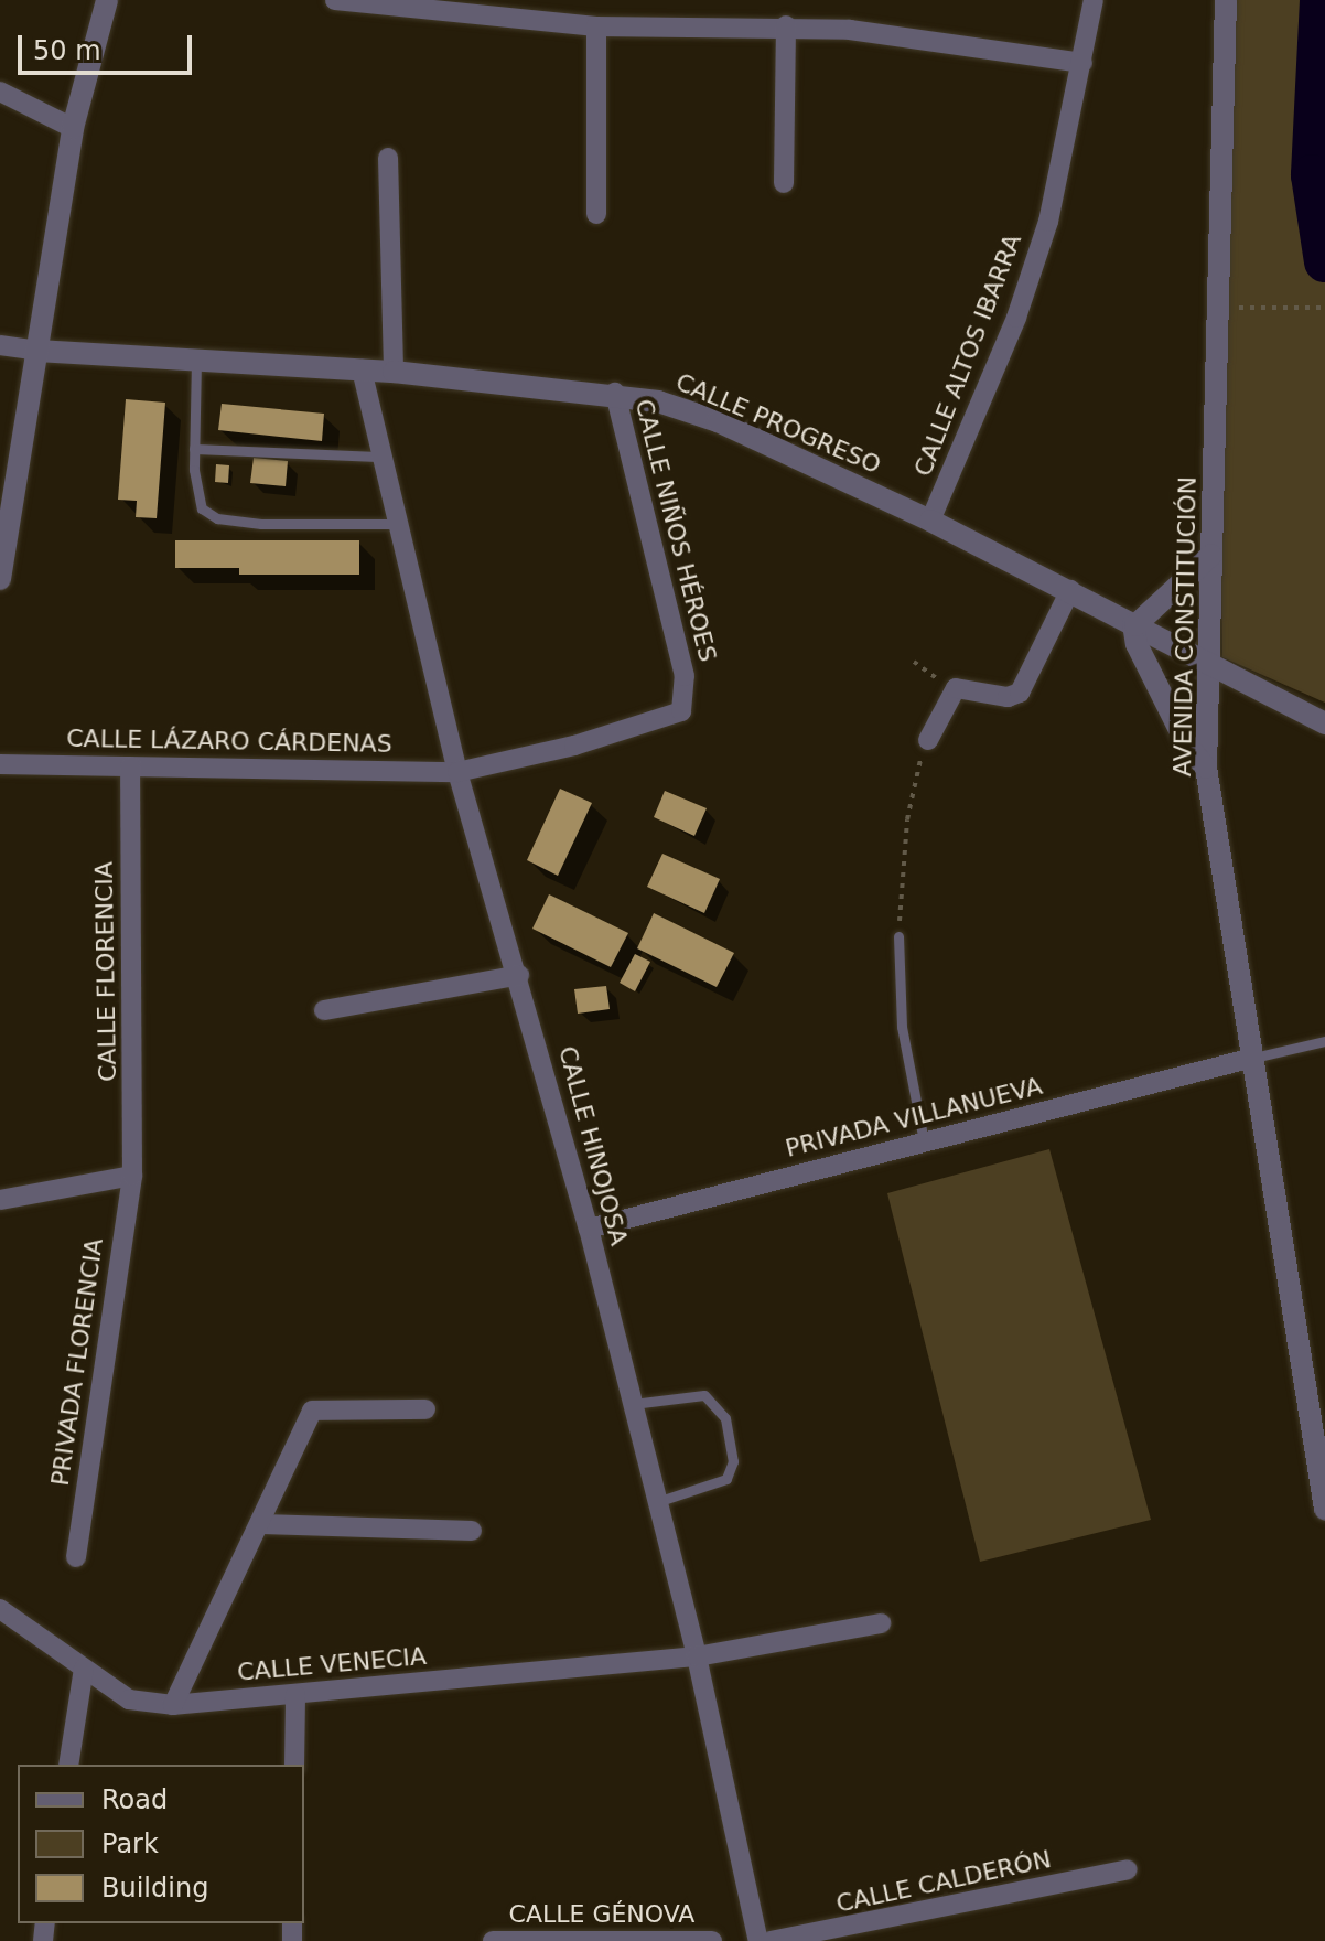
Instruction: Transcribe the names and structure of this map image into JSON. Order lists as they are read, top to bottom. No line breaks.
{"streets":{"street":["CALLE ALTOS IBARRA","CALLE PROGRESO","CALLE NIÑOS HÉROES","AVENIDA CONSTITUCIÓN","CALLE LÁZARO CÁRDENAS","CALLE FLORENCIA","PRIVADA VILLANUEVA","CALLE HINOJOSA","PRIVADA FLORENCIA","CALLE VENECIA","CALLE CALDERÓN","CALLE GÉNOVA"]},"crossings":[["CALLE ALTOS IBARRA","CALLE PROGRESO"],["CALLE PROGRESO","CALLE NIÑOS HÉROES"],["CALLE PROGRESO","AVENIDA CONSTITUCIÓN"],["CALLE PROGRESO","CALLE HINOJOSA"],["CALLE NIÑOS HÉROES","CALLE LÁZARO CÁRDENAS"],["CALLE NIÑOS HÉROES","CALLE HINOJOSA"],["AVENIDA CONSTITUCIÓN","PRIVADA VILLANUEVA"],["CALLE LÁZARO CÁRDENAS","CALLE FLORENCIA"],["CALLE LÁZARO CÁRDENAS","CALLE HINOJOSA"],["CALLE FLORENCIA","PRIVADA FLORENCIA"],["PRIVADA VILLANUEVA","CALLE HINOJOSA"],["CALLE HINOJOSA","CALLE VENECIA"]],"legend":["Road","Park","Building"],"scale_bar":"50 m"}
